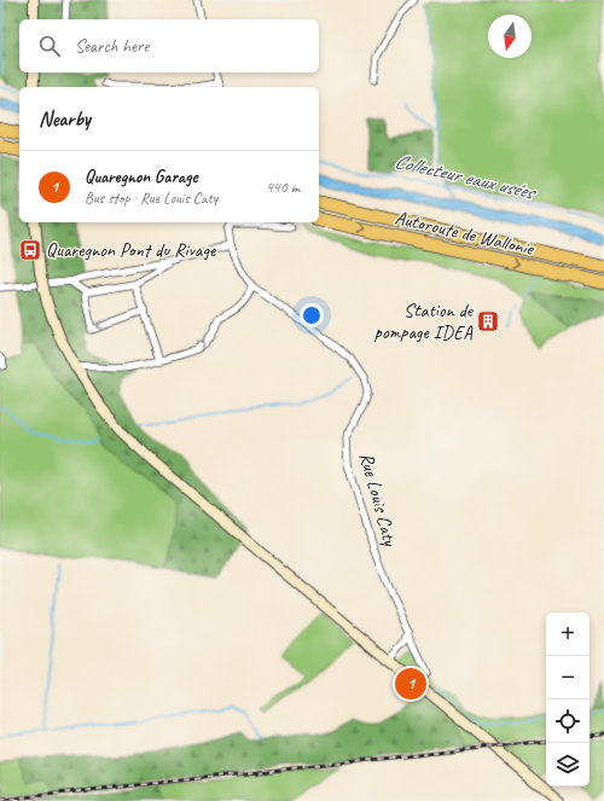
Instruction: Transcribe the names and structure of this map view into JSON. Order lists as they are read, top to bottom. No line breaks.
{"streets":{"highway":["Autoroute de Wallonie"],"street":["Rue Louis Caty"]},"water":["Collecteur eaux usées"],"places":{"bus stop":["Quaregnon Pont du Rivage"],"building":["Station de pompage IDEA"]},"north":"bottom","page":{"search":"Search here","heading":"Nearby","list":[{"mark":"1","name":"Quaregnon Garage","note":"Bus stop · Rue Louis Caty","value":"440 m"}],"map_buttons":["+","−"],"pins":"1"}}
